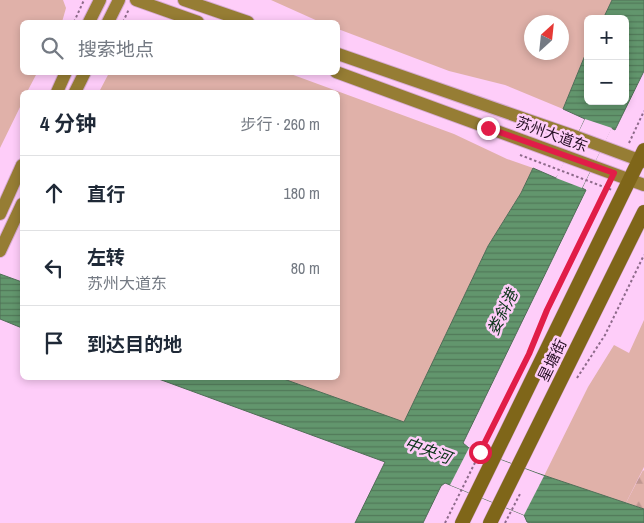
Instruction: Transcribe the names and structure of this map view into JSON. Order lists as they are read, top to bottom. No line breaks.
{"streets":{"main road":["苏州大道东","星塘街"]},"crossings":[["苏州大道东","星塘街"]],"water":["娄斜港","中央河"],"north":"top right","page":{"map_buttons":["+","−"],"search":"搜索地点","heading":["4 分钟","步行 · 260 m"],"list":[["直行","180 m"],["左转","苏州大道东","80 m"],"到达目的地"]}}
